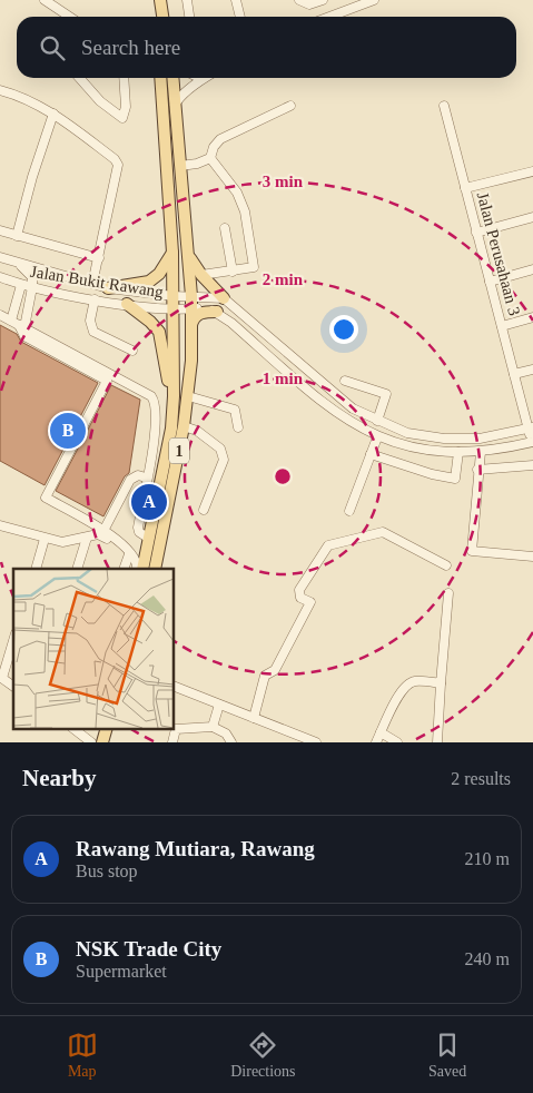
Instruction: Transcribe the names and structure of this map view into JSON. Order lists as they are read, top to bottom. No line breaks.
{"streets":{"main road":["1"],"street":["Jalan Perusahaan 3","Jalan Bukit Rawang"]},"crossings":[["Jalan Bukit Rawang","1"]],"page":{"search":"Search here","pins":["B","A"],"heading":["Nearby","2 results"],"list":[{"mark":"A","name":"Rawang Mutiara, Rawang","note":"Bus stop","value":"210 m"},{"mark":"B","name":"NSK Trade City","note":"Supermarket","value":"240 m"}],"nav":["Map","Directions","Saved"]},"rings":["3 min","2 min","1 min"]}
